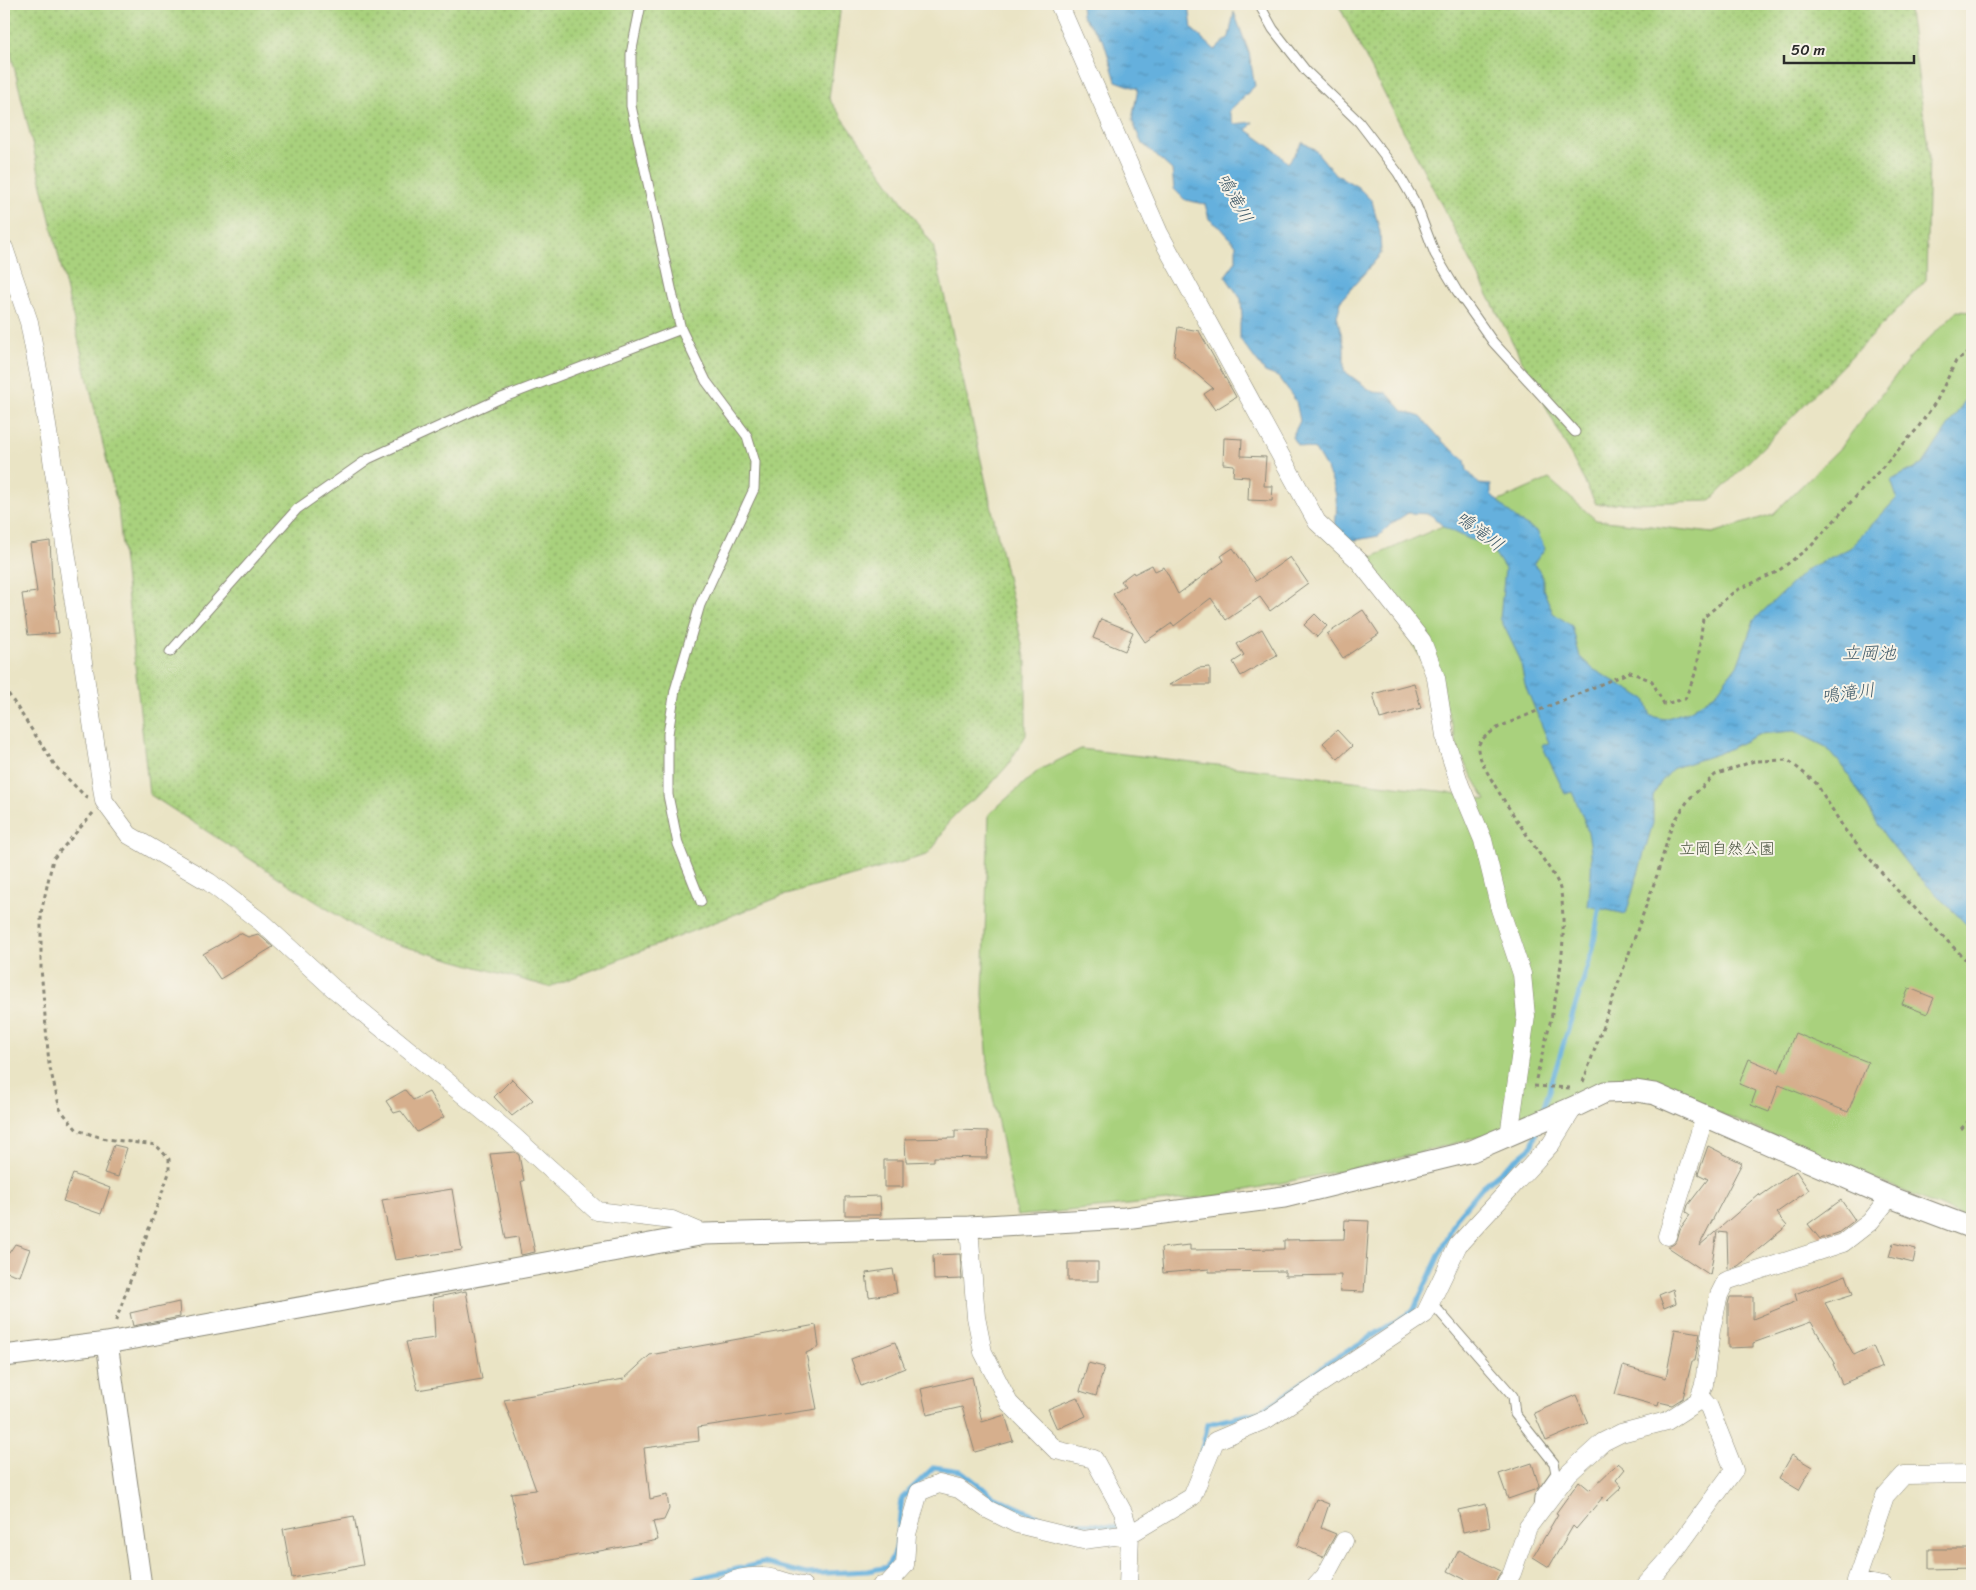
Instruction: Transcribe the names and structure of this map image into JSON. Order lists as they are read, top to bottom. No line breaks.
{"water":["鳴滝川","立岡池"],"parks":["立岡自然公園"],"scale_bar":"50 m"}
